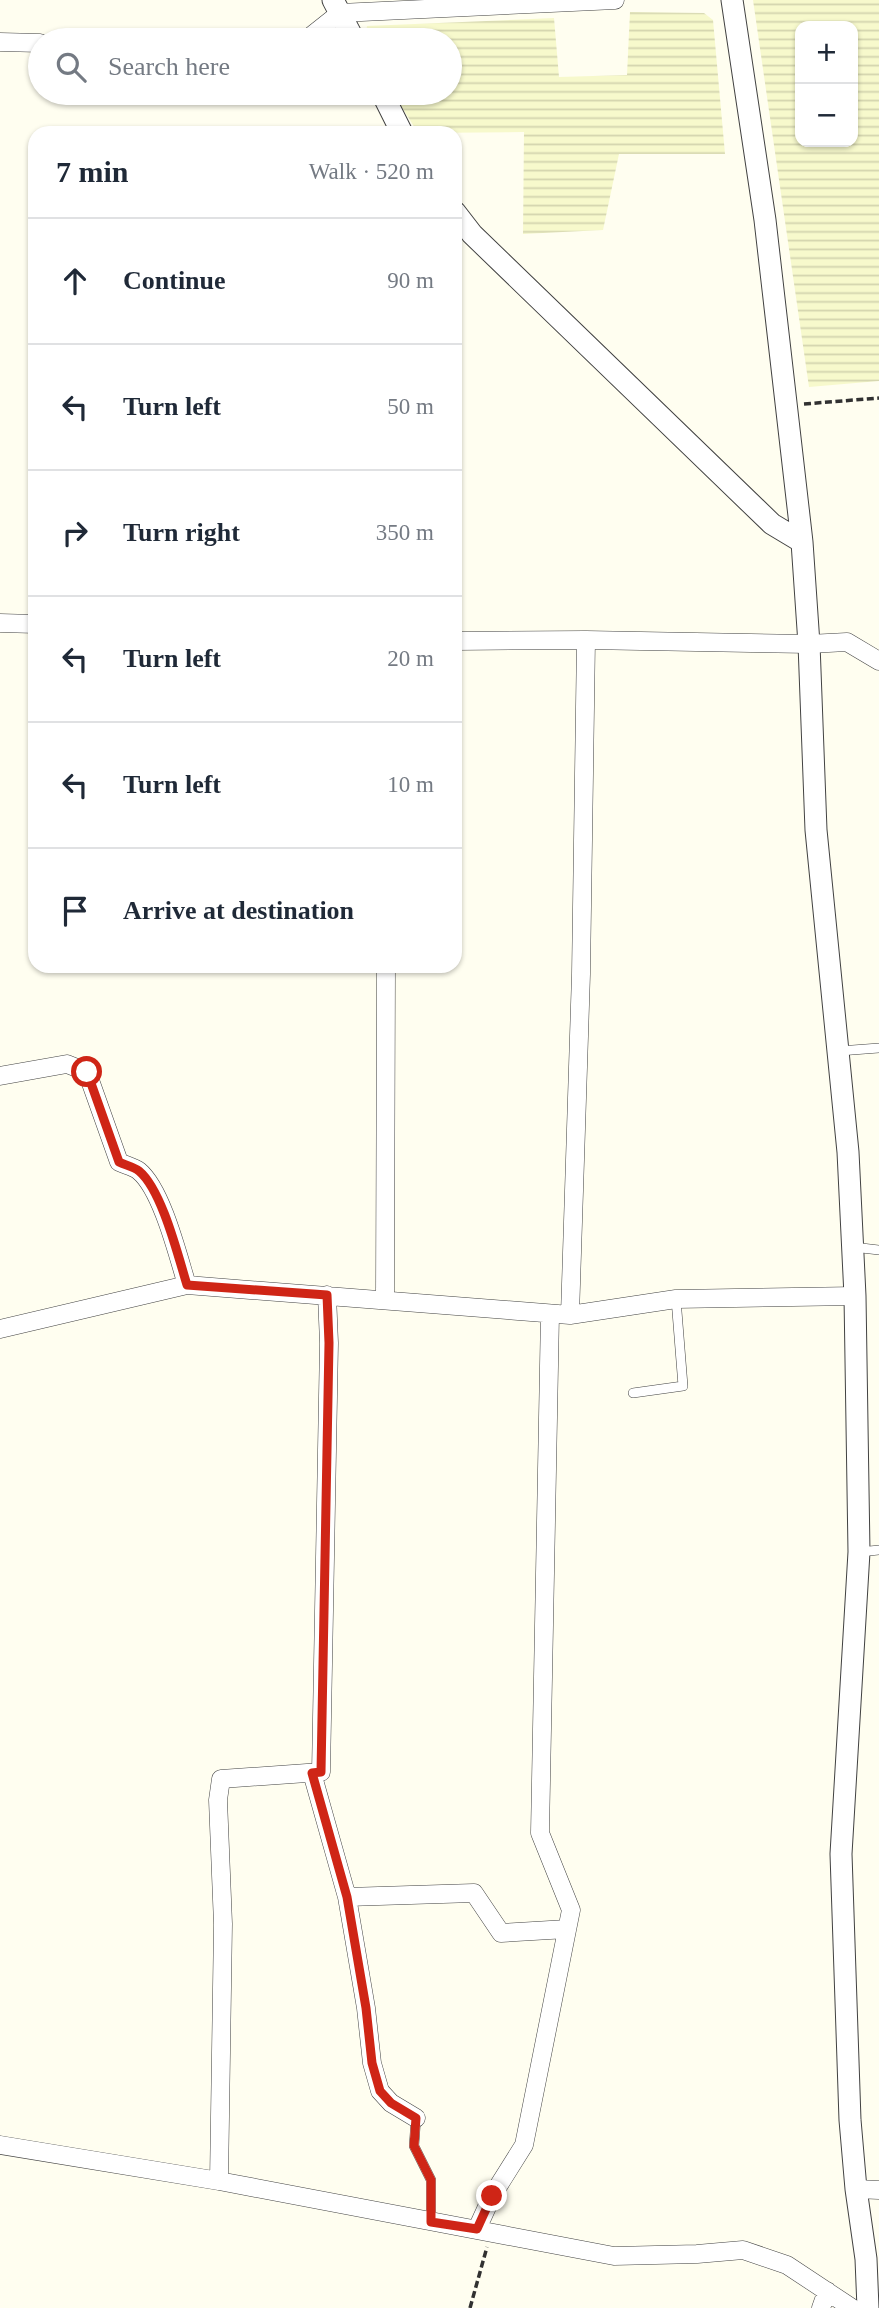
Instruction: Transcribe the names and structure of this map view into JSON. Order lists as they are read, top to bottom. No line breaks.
{"page":{"map_buttons":["+","−"],"search":"Search here","heading":["7 min","Walk · 520 m"],"list":[["Continue","90 m"],["Turn left","50 m"],["Turn right","350 m"],["Turn left","20 m"],["Turn left","10 m"],"Arrive at destination"]}}
